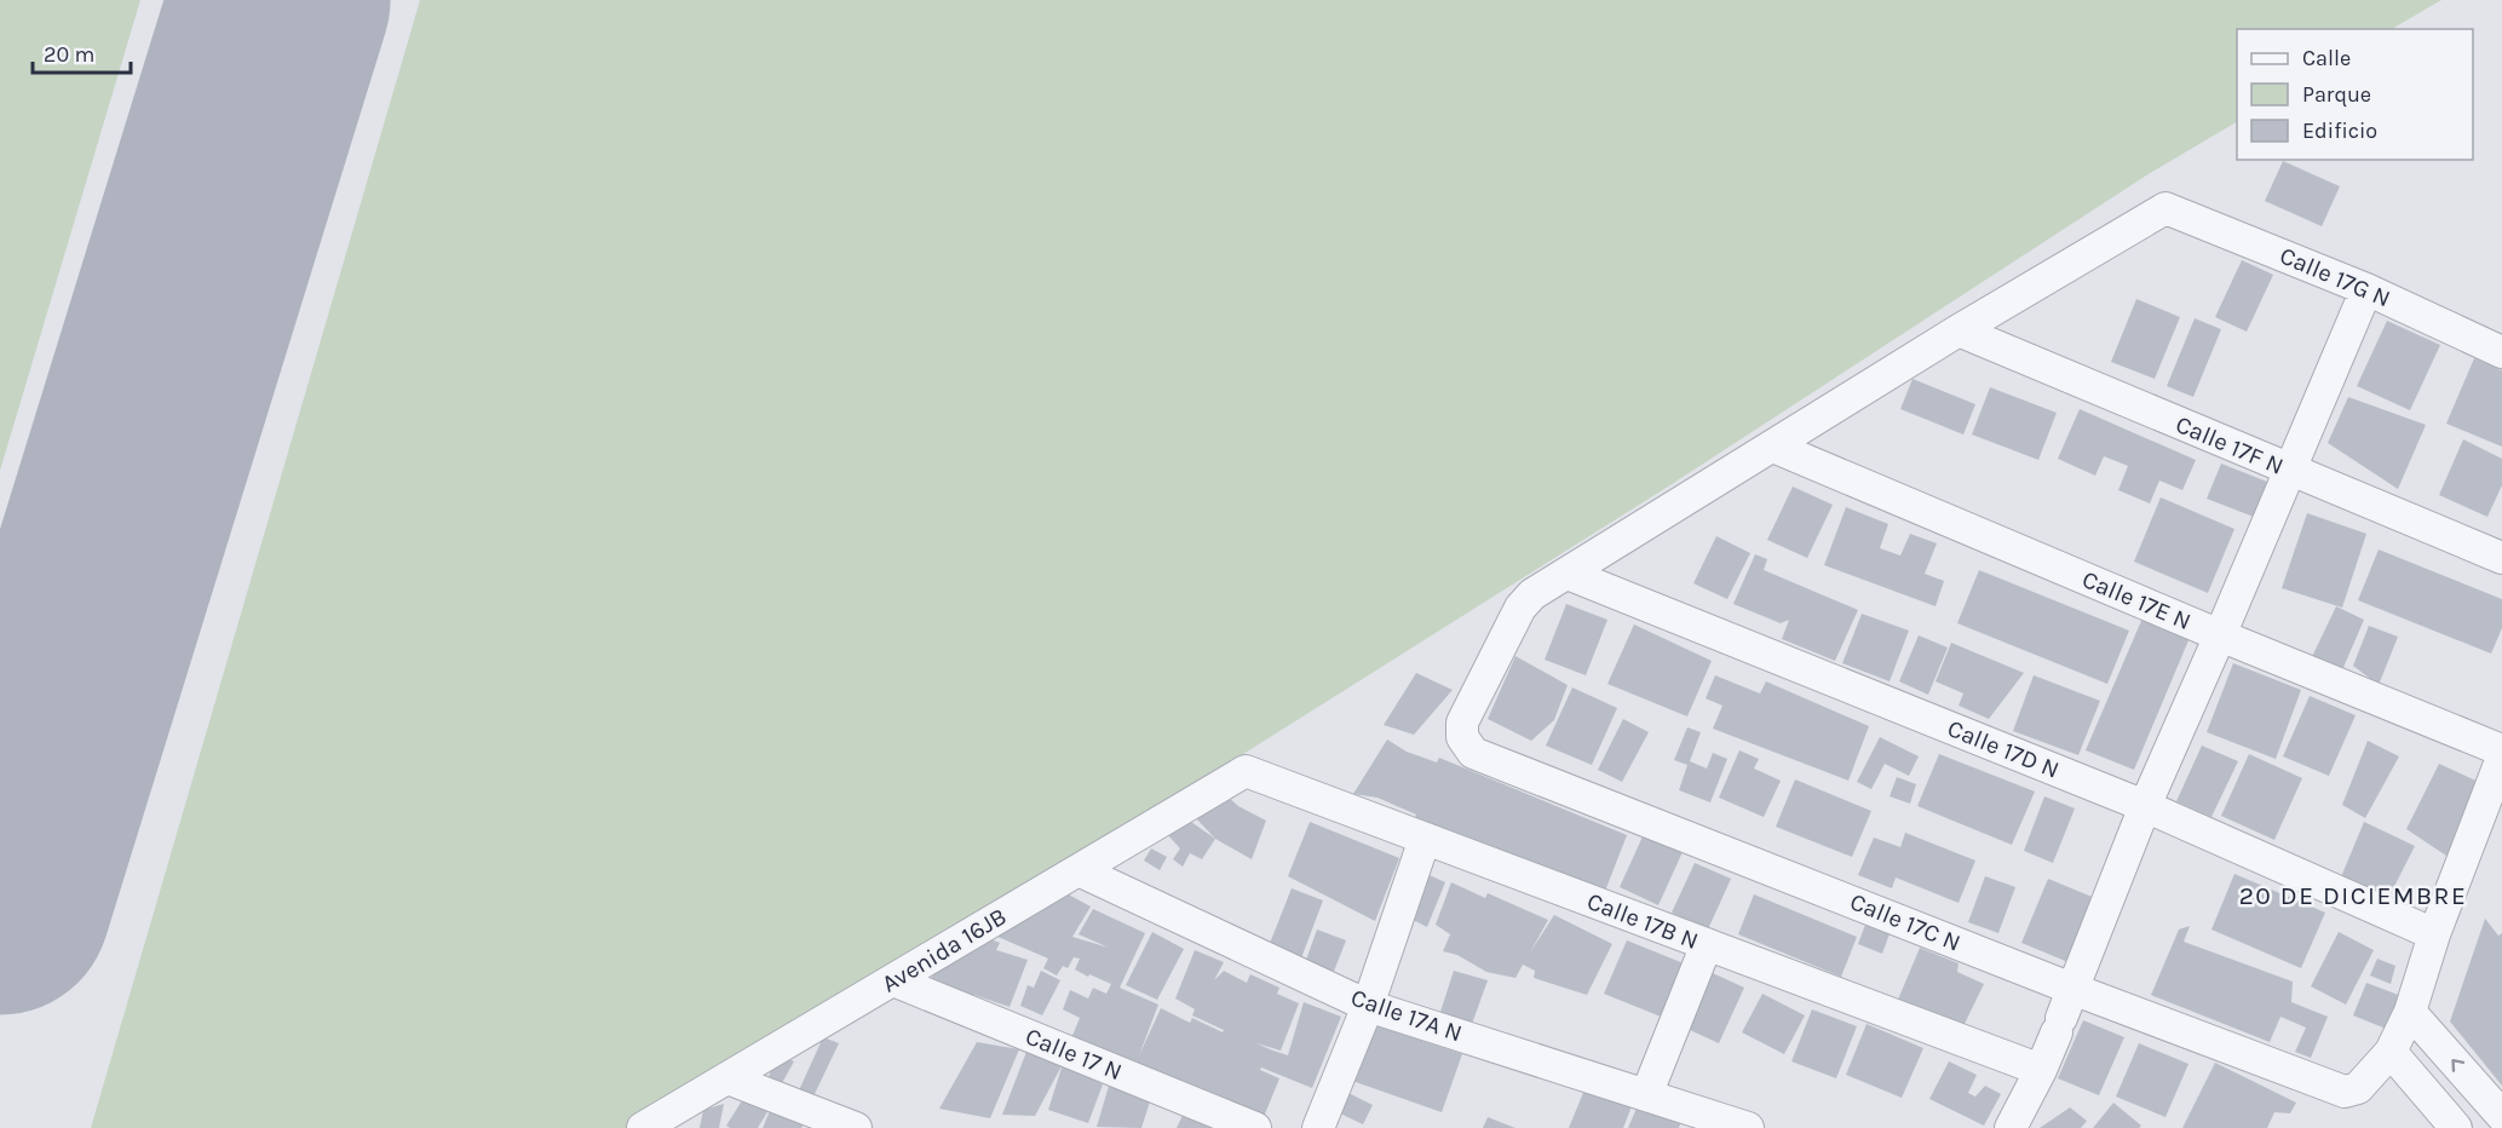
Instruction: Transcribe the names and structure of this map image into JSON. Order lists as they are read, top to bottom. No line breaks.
{"streets":{"street":["Calle 17G N","Calle 17F N","Calle 17E N","Calle 17D N","Calle 17B N","Calle 17C N","Avenida 16JB","Calle 17A N","Calle 17 N"]},"crossings":[["Calle 17G N","Calle 17F N"],["Calle 17D N","Calle 17C N"],["Calle 17B N","Avenida 16JB"],["Avenida 16JB","Calle 17A N"],["Avenida 16JB","Calle 17 N"]],"districts":["20 DE DICIEMBRE"],"legend":["Calle","Parque","Edificio"],"scale_bar":"20 m"}
